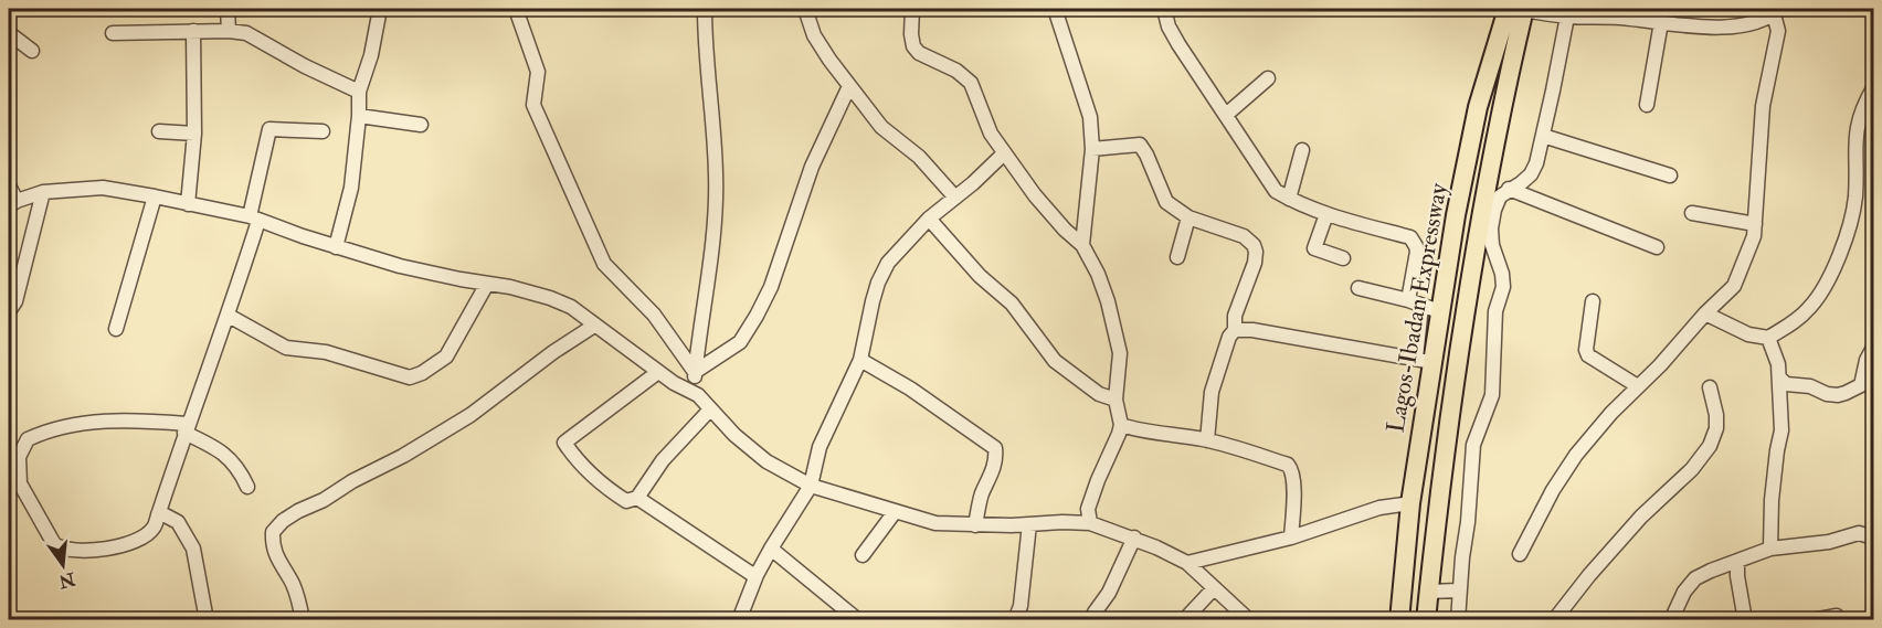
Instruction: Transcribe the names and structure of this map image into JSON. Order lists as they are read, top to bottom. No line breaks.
{"streets":{"highway":["Lagos-Ibadan Expressway"]},"north":"bottom"}
